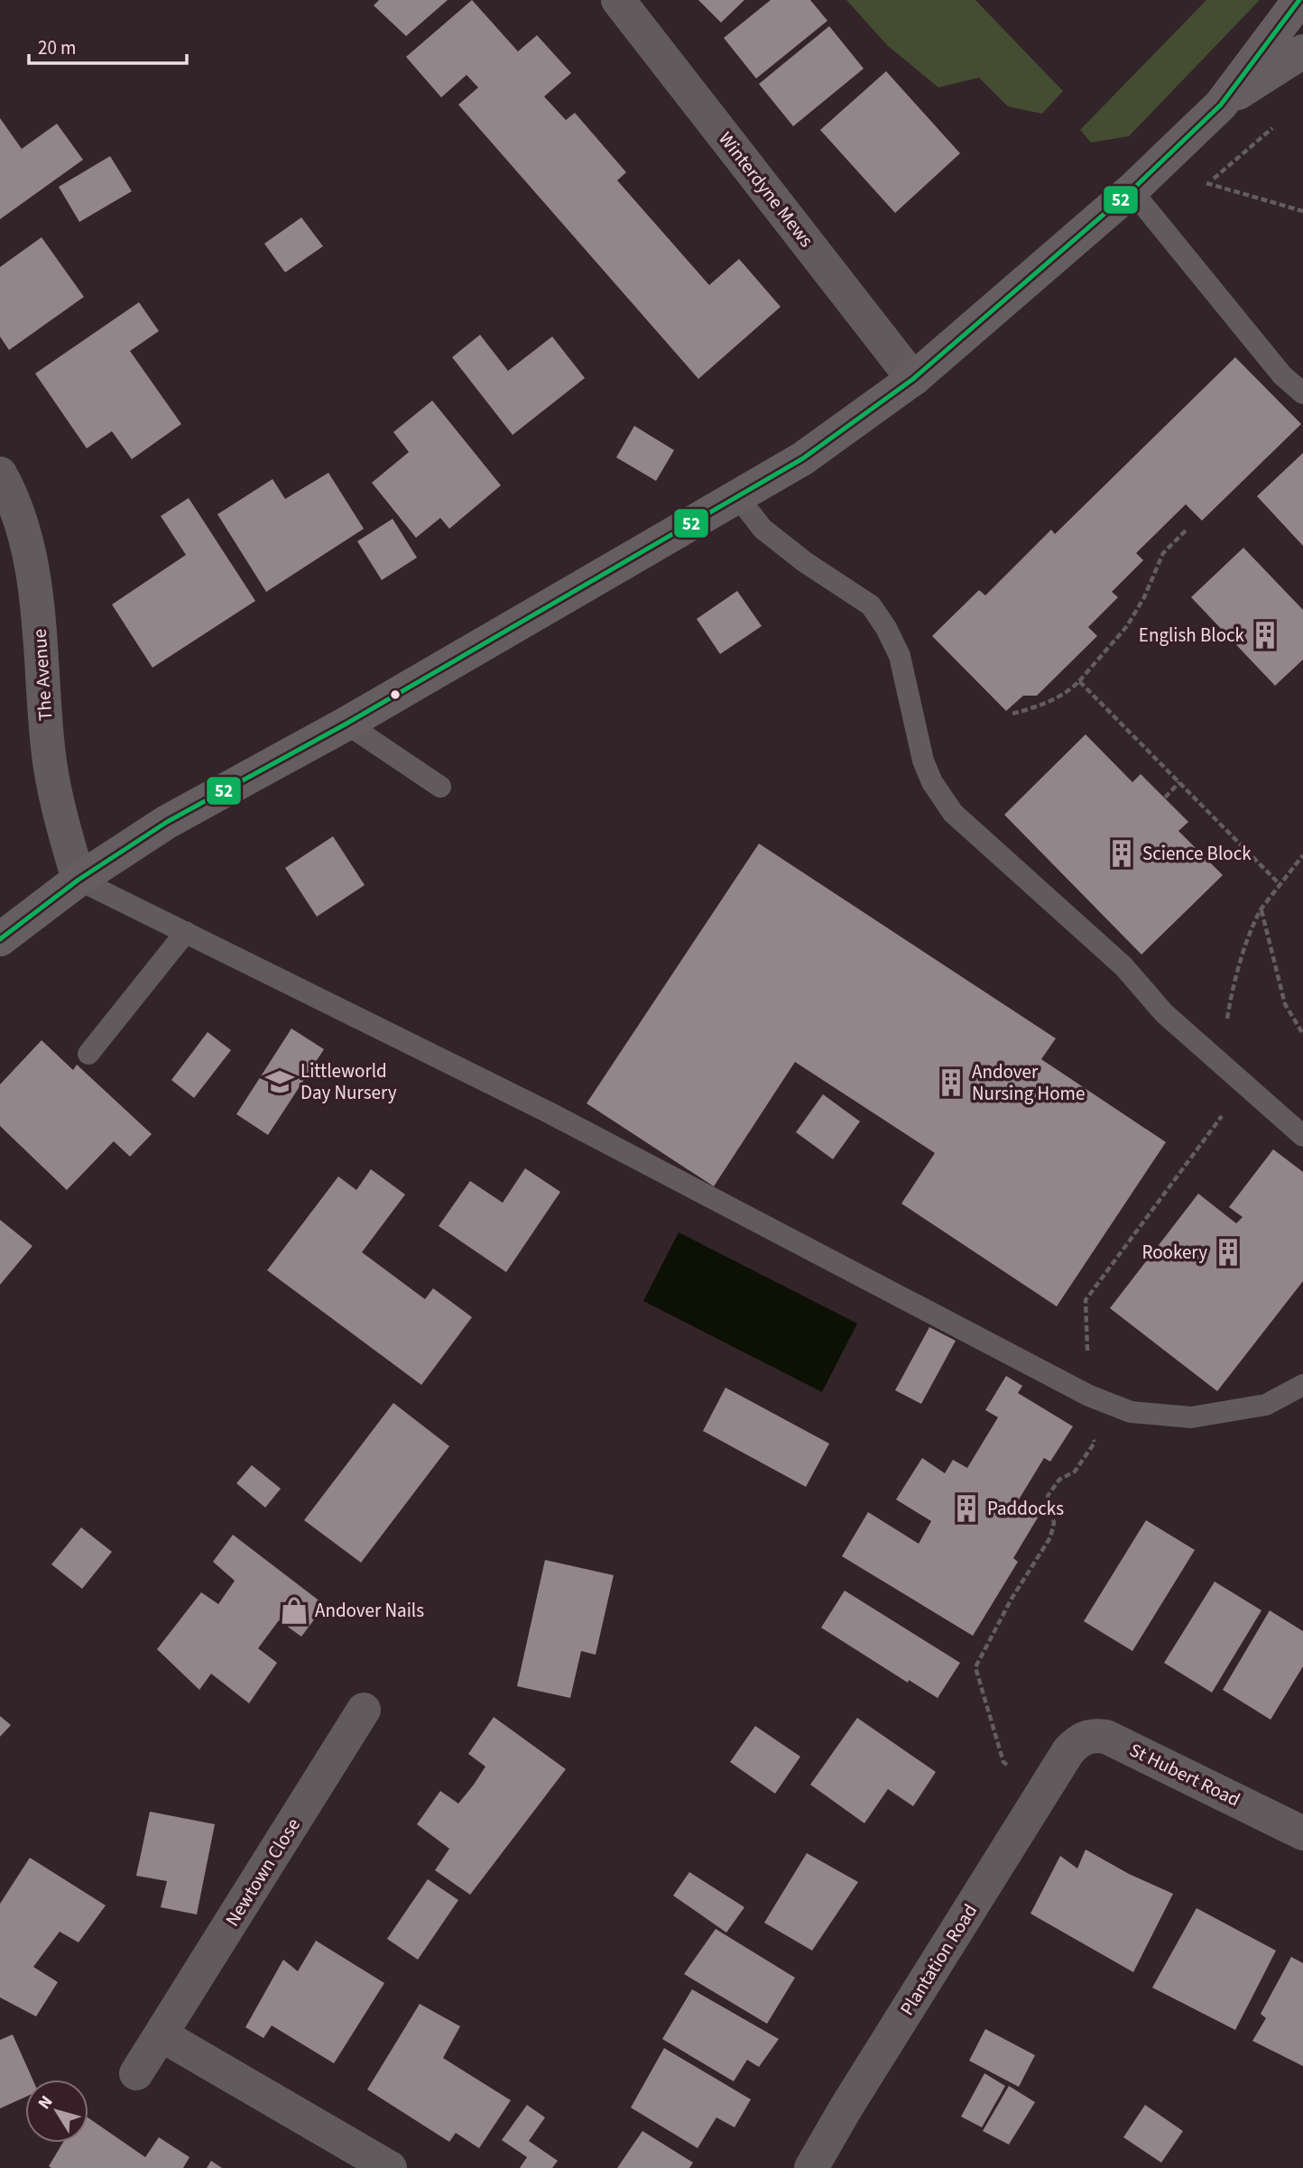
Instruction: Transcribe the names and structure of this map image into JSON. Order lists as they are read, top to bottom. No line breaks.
{"streets":{"street":["Winterdyne Mews","The Avenue","St Hubert Road","Newtown Close","Plantation Road"]},"crossings":[["St Hubert Road","Plantation Road"]],"places":{"building":["English Block","Science Block","Andover Nursing Home","Rookery","Paddocks"],"school or university":["Littleworld Day Nursery"],"shop":["Andover Nails"]},"lines":["transit line 52"],"scale_bar":"20 m","north":"top left"}
